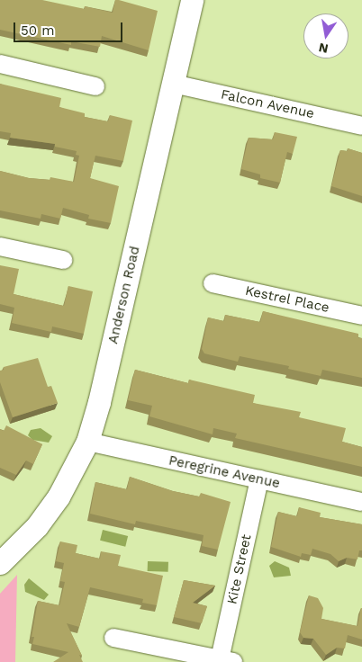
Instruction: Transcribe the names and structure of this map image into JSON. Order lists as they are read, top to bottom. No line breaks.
{"streets":{"street":["Falcon Avenue","Anderson Road","Kestrel Place","Peregrine Avenue","Kite Street"]},"crossings":[["Falcon Avenue","Anderson Road"],["Anderson Road","Peregrine Avenue"],["Peregrine Avenue","Kite Street"]],"scale_bar":"50 m","north":"bottom"}
